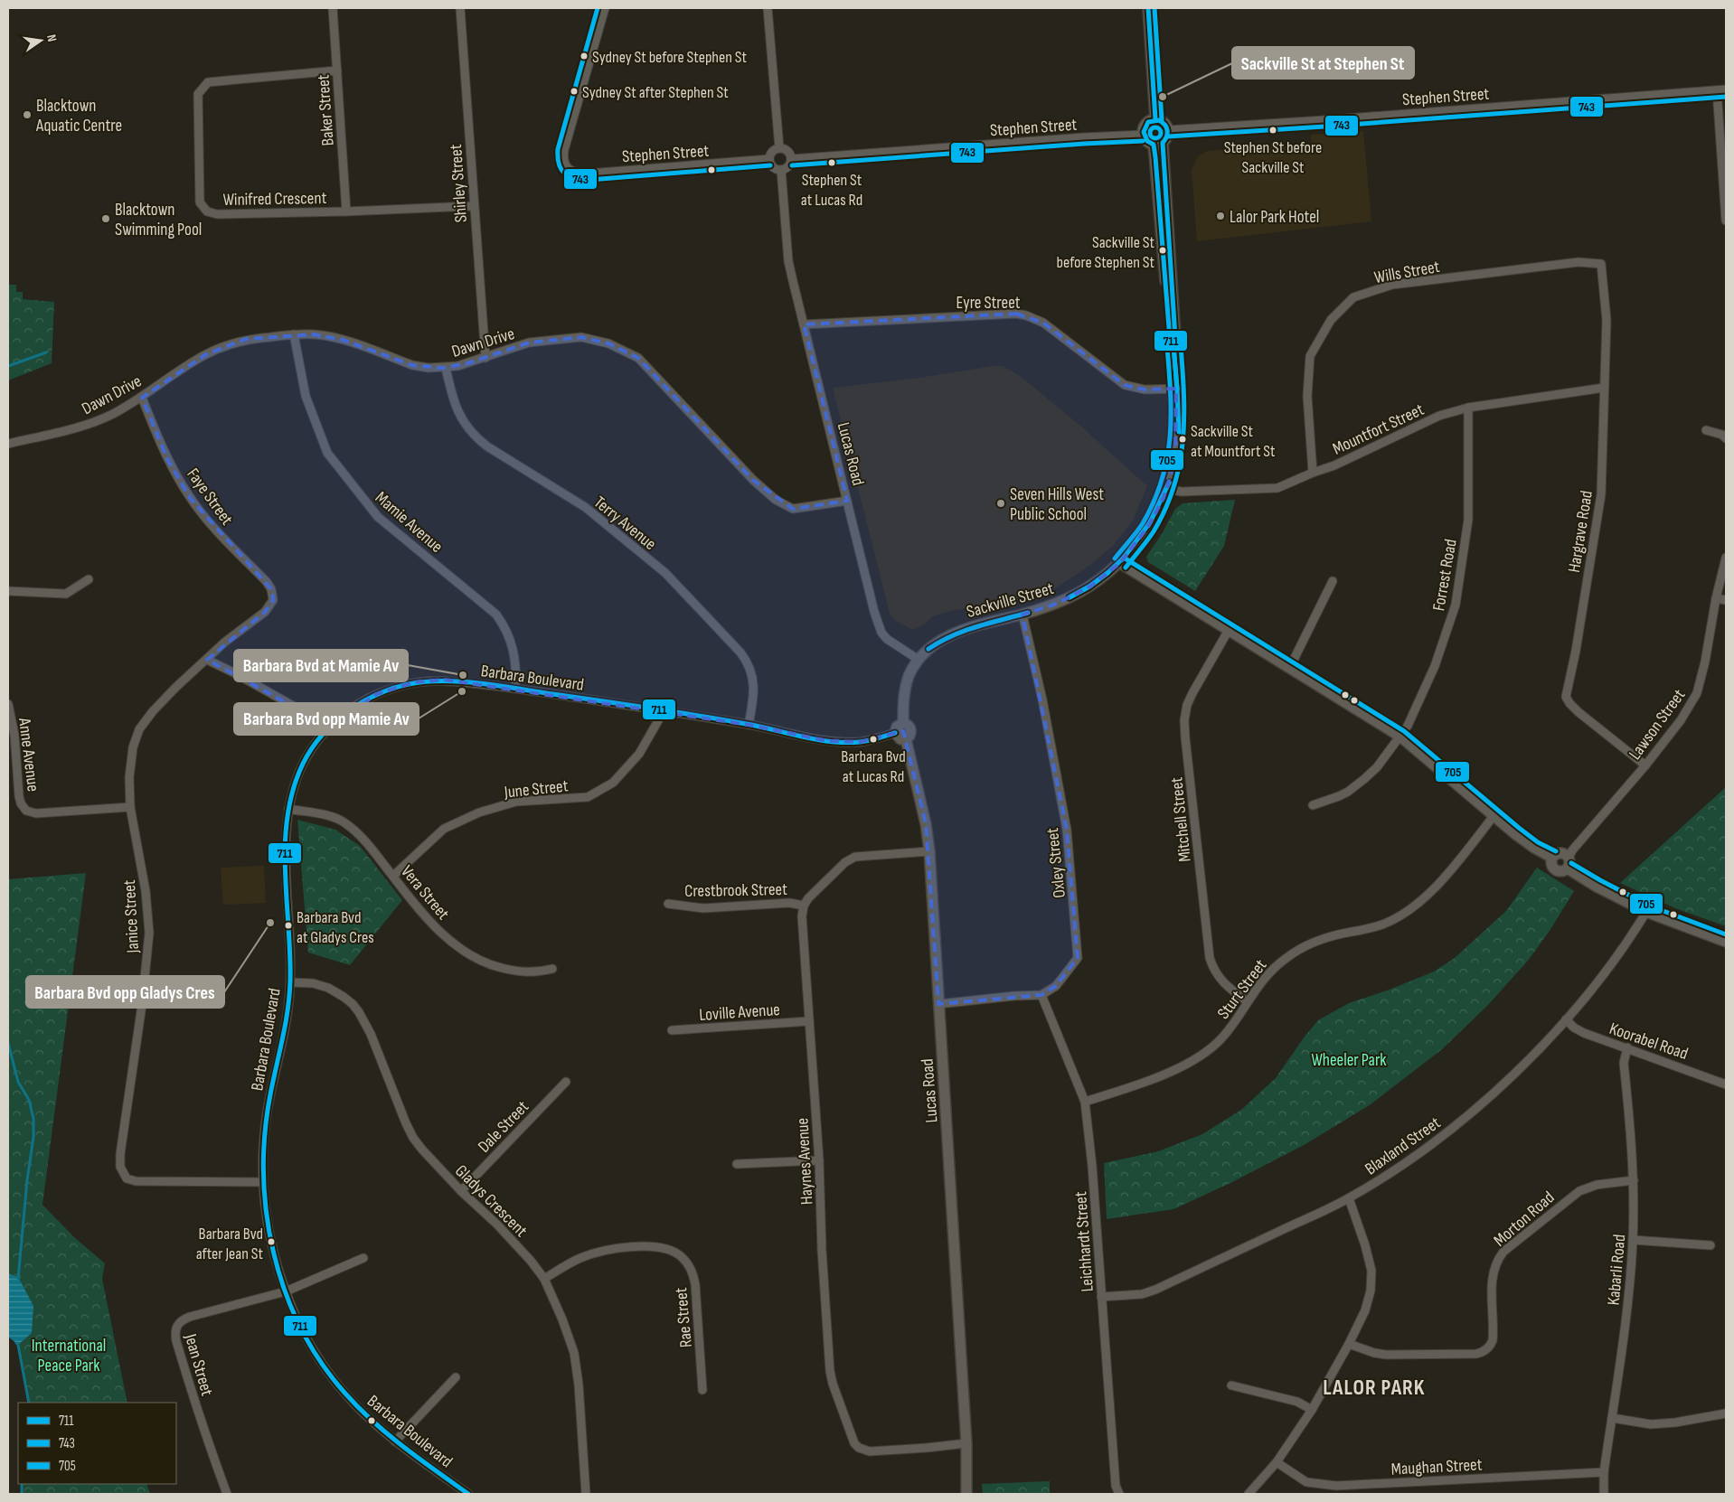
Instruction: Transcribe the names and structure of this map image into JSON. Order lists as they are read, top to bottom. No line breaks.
{"streets":{"street":["Stephen Street","Baker Street","Shirley Street","Winifred Crescent","Wills Street","Eyre Street","Dawn Drive","Mountfort Street","Lucas Road","Faye Street","Mamie Avenue","Terry Avenue","Hargrave Road","Forrest Road","Sackville Street","Barbara Boulevard","Lawson Street","Anne Avenue","June Street","Mitchell Street","Oxley Street","Crestbrook Street","Vera Street","Janice Street","Sturt Street","Loville Avenue","Koorabel Road","Dale Street","Blaxland Street","Haynes Avenue","Gladys Crescent","Morton Road","Leichhardt Street","Kabarli Road","Rae Street","Jean Street","Maughan Street"]},"crossings":[["Stephen Street","Lucas Road"],["Stephen Street","Sackville Street"],["Baker Street","Winifred Crescent"],["Shirley Street","Winifred Crescent"],["Shirley Street","Dawn Drive"],["Wills Street","Mountfort Street"],["Wills Street","Hargrave Road"],["Eyre Street","Lucas Road"],["Eyre Street","Sackville Street"],["Dawn Drive","Lucas Road"],["Dawn Drive","Faye Street"],["Dawn Drive","Mamie Avenue"],["Dawn Drive","Terry Avenue"],["Mountfort Street","Hargrave Road"],["Mountfort Street","Forrest Road"],["Mountfort Street","Sackville Street"],["Lucas Road","Sackville Street"],["Lucas Road","Barbara Boulevard"],["Lucas Road","Haynes Avenue"],["Faye Street","Janice Street"],["Mamie Avenue","Barbara Boulevard"],["Terry Avenue","Barbara Boulevard"],["Hargrave Road","Lawson Street"],["Sackville Street","Oxley Street"],["Barbara Boulevard","June Street"],["Barbara Boulevard","Vera Street"],["Barbara Boulevard","Janice Street"],["Barbara Boulevard","Gladys Crescent"],["Barbara Boulevard","Jean Street"],["Anne Avenue","Janice Street"],["June Street","Vera Street"],["Mitchell Street","Sturt Street"],["Oxley Street","Leichhardt Street"],["Crestbrook Street","Haynes Avenue"],["Sturt Street","Leichhardt Street"],["Loville Avenue","Haynes Avenue"],["Koorabel Road","Blaxland Street"],["Koorabel Road","Kabarli Road"],["Dale Street","Gladys Crescent"],["Blaxland Street","Leichhardt Street"],["Gladys Crescent","Rae Street"],["Morton Road","Kabarli Road"],["Kabarli Road","Maughan Street"]],"districts":["LALOR PARK"],"parks":["Wheeler Park","International Peace Park"],"places":["Sydney St before Stephen St","Sydney St after Stephen St","Sackville St at Stephen St","Blacktown Aquatic Centre","Stephen St before Sackville St","Stephen St at Lucas Rd","Lalor Park Hotel","Blacktown Swimming Pool","Sackville St before Stephen St","Sackville St at Mountfort St","Seven Hills West Public School","Barbara Bvd at Mamie Av","Barbara Bvd opp Mamie Av","Barbara Bvd at Lucas Rd","Barbara Bvd opp Gladys Cres","Barbara Bvd at Gladys Cres","Barbara Bvd after Jean St"],"lines":["transit line 711","transit line 743","transit line 705"],"legend":["711","743","705"],"north":"right"}
